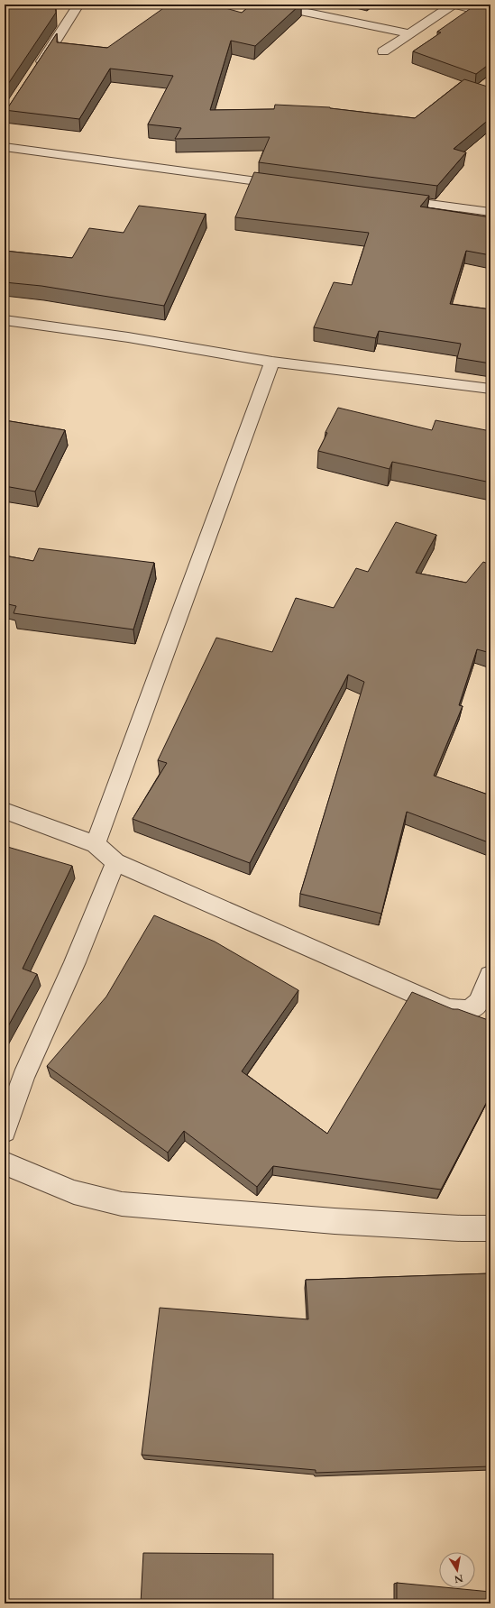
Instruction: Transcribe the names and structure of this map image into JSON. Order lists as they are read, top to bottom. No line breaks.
{"north":"bottom"}
